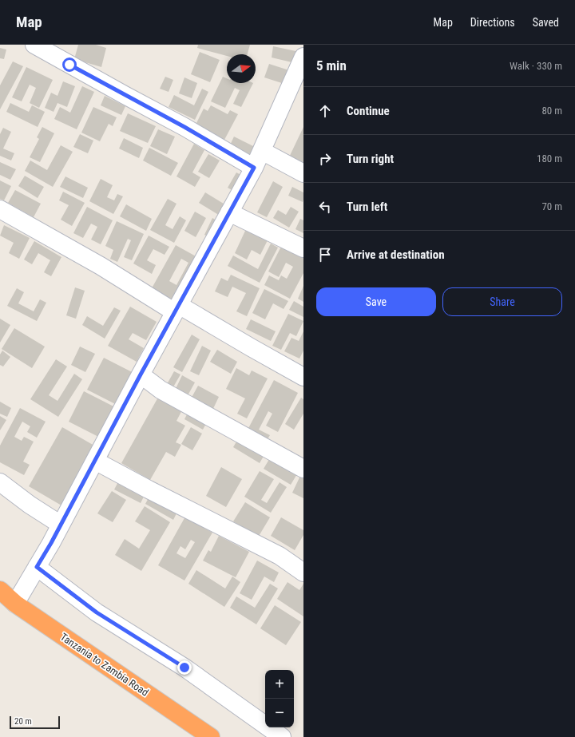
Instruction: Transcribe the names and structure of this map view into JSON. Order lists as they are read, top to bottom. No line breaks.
{"streets":{"highway":["Tanzania to Zambia Road"]},"scale_bar":"20 m","north":"right","page":{"header":"Map","nav":["Map","Directions","Saved"],"heading":["5 min","Walk · 330 m"],"list":[["Continue","80 m"],["Turn right","180 m"],["Turn left","70 m"],"Arrive at destination"],"buttons":["Save","Share"],"map_buttons":["+","−"],"scale":"20 m"}}
